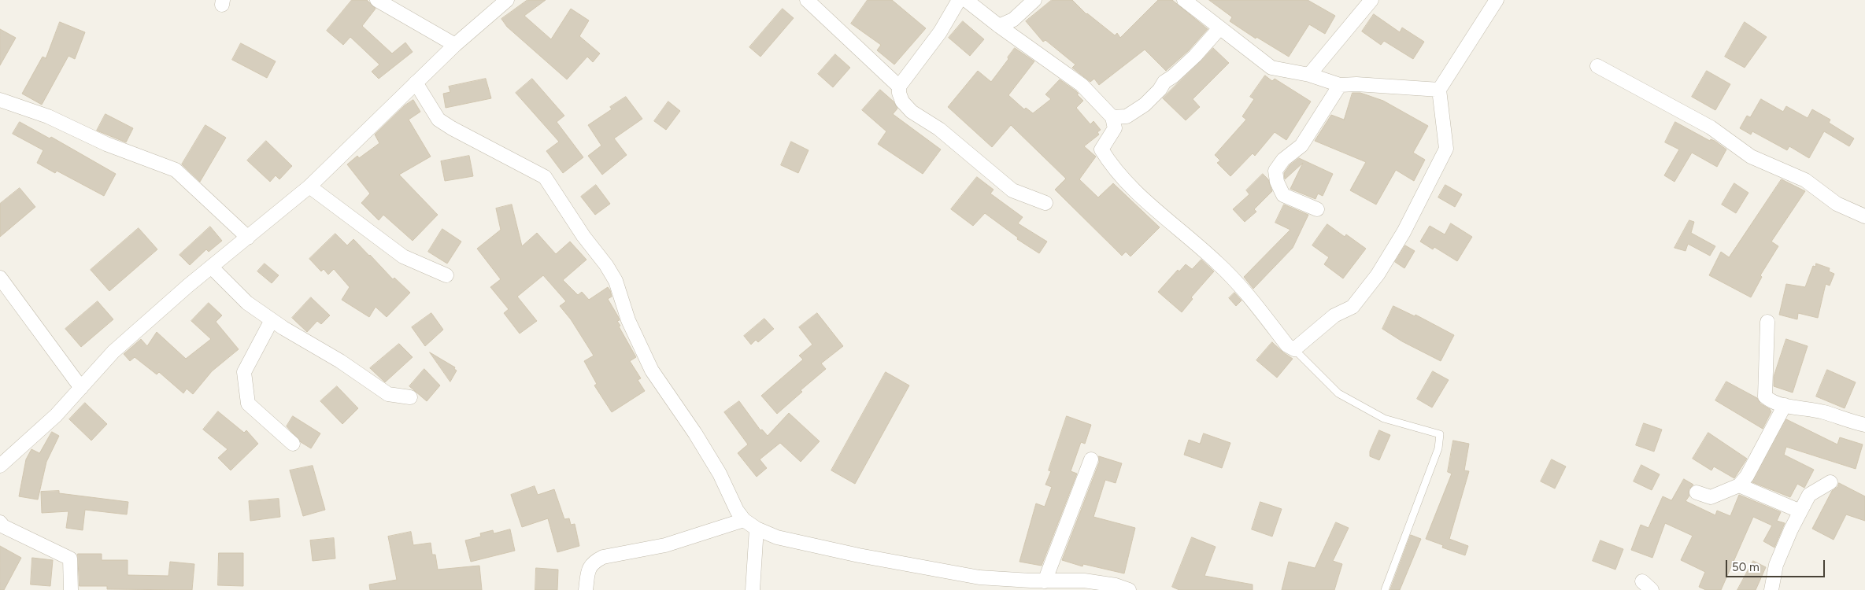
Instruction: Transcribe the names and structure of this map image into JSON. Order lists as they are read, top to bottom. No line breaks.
{"scale_bar":"50 m"}
